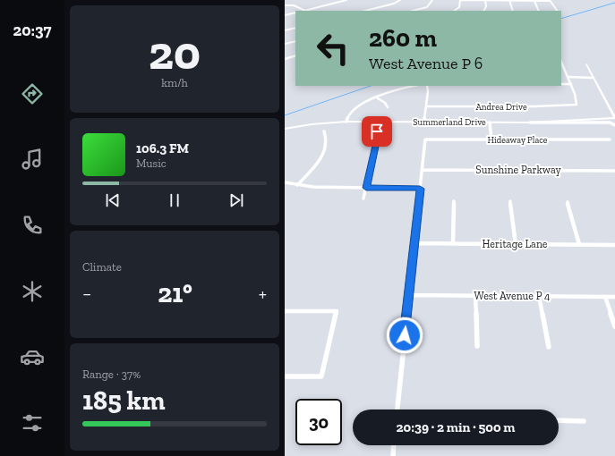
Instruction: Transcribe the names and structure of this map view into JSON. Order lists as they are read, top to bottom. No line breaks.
{"streets":{"street":["Andrea Drive","Summerland Drive","Hideaway Place","Sunshine Parkway","Heritage Lane","West Avenue P 4"]},"crossings":[["Hideaway Place","Sunshine Parkway"]],"page":{"tabs":"20:37","tile":[["20","km/h"],"Climate",["Range · 37%","185 km"]],"turn":["260 m","West Avenue P 6"],"song":["106.3 FM","Music"],"heat":["−","21°","+"],"limit":"30","trip":"20:39 · 2 min · 500 m"}}
